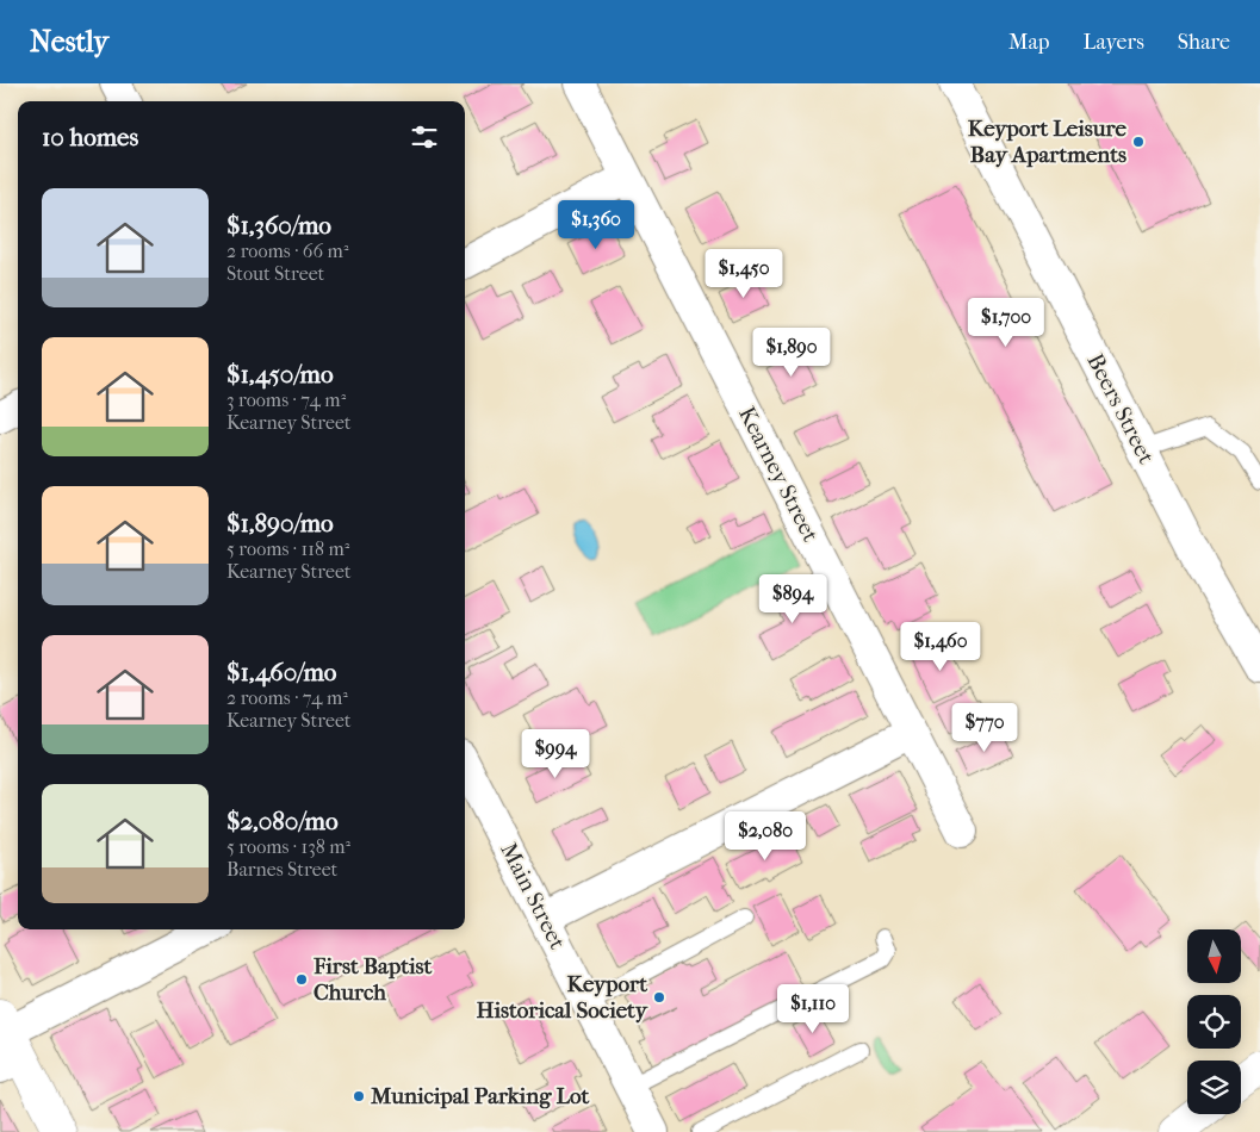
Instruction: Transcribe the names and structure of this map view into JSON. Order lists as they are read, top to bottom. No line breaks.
{"streets":{"street":["Beers Street","Kearney Street","Main Street"]},"places":["Keyport Leisure Bay Apartments","First Baptist Church","Keyport Historical Society","Municipal Parking Lot"],"north":"bottom","page":{"header":"Nestly","nav":["Map","Layers","Share"],"heading":"10 homes","list":[{"name":"$1,360/mo","note":"2 rooms · 66 m² · Stout Street"},{"name":"$1,450/mo","note":"3 rooms · 74 m² · Kearney Street"},{"name":"$1,890/mo","note":"5 rooms · 118 m² · Kearney Street"},{"name":"$1,460/mo","note":"2 rooms · 74 m² · Kearney Street"},{"name":"$2,080/mo","note":"5 rooms · 138 m² · Barnes Street"}],"price":["$1,360","$1,450","$1,700","$1,890","$894","$1,460","$770","$994","$2,080","$1,110"]}}
